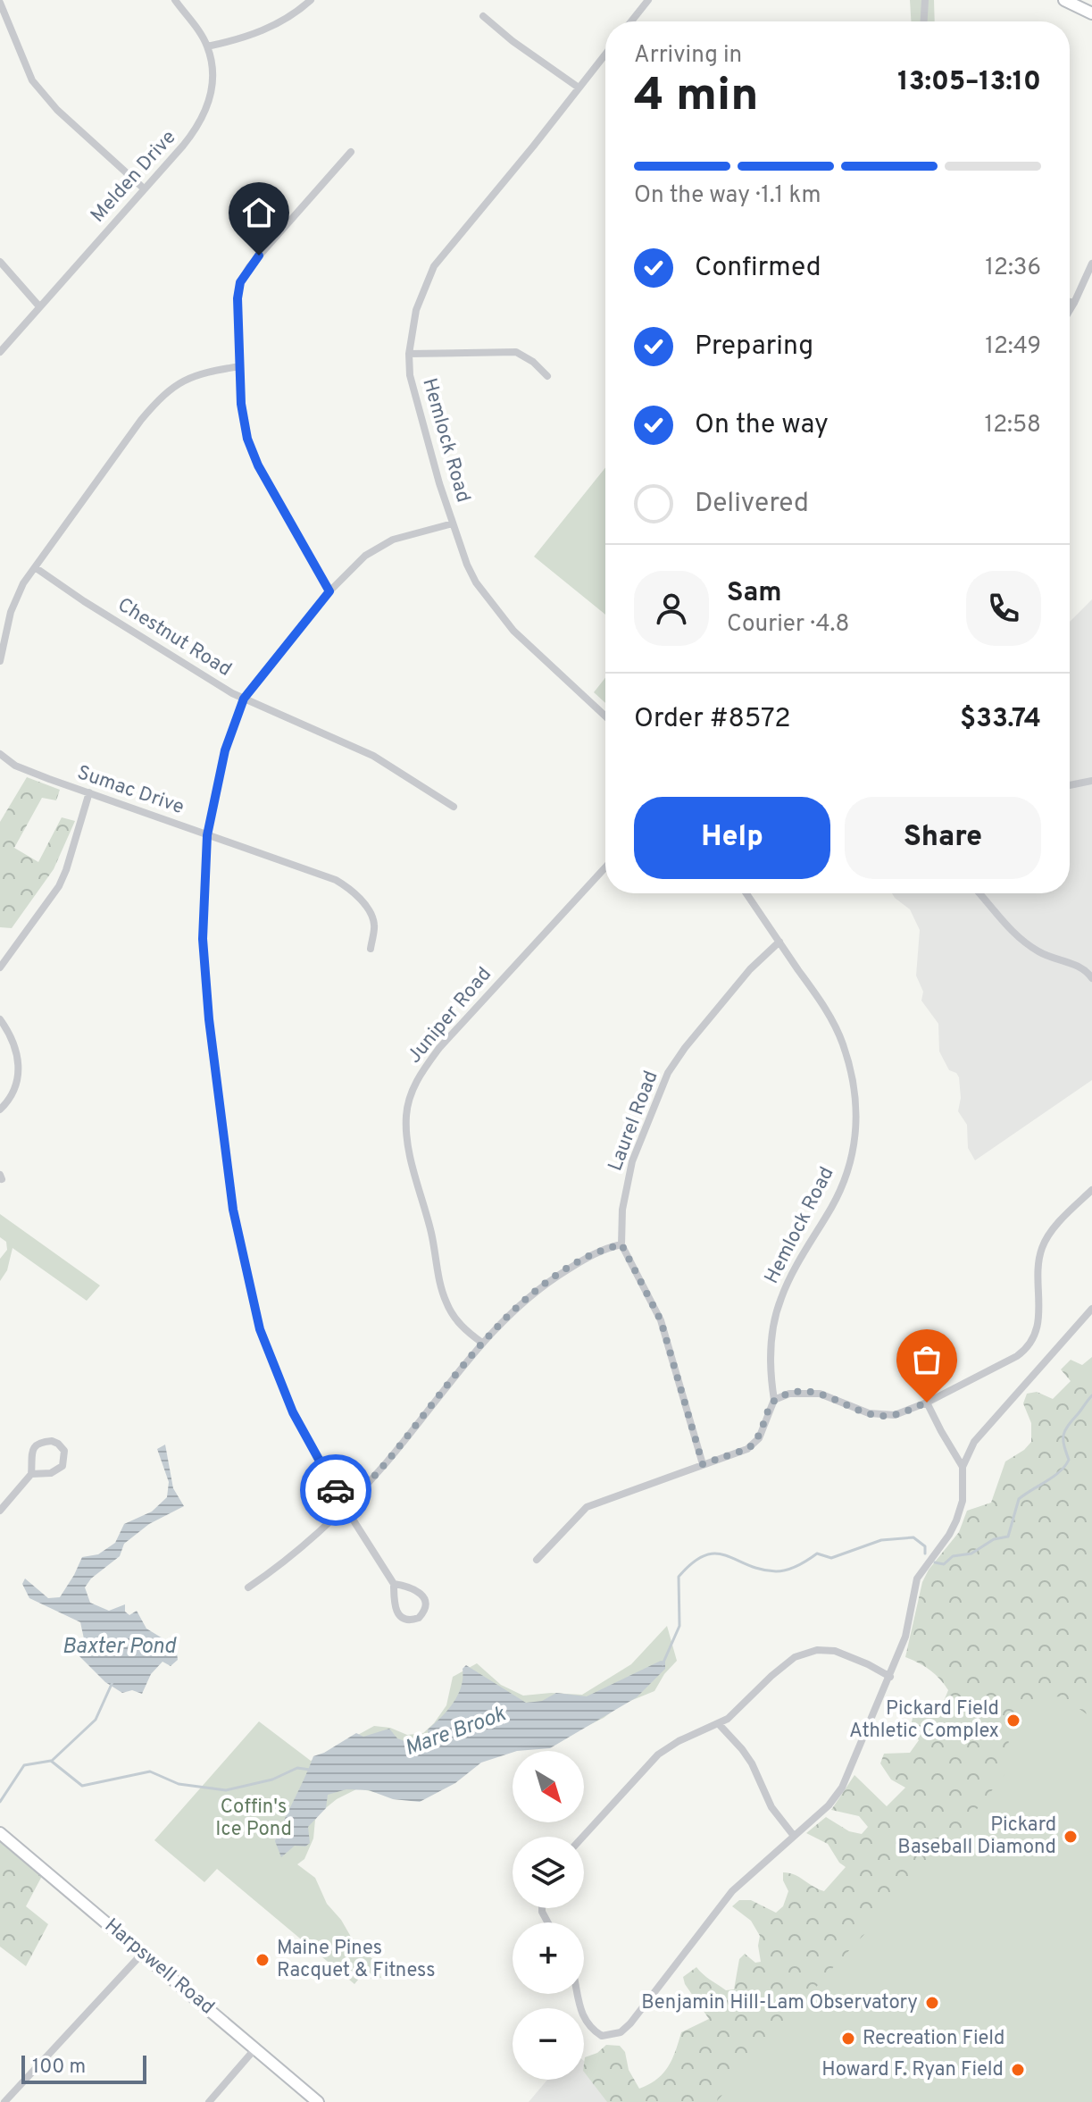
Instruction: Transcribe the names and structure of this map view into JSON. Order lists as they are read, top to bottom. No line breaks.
{"streets":{"main road":["Harpswell Road"],"street":["Melden Drive","Hemlock Road","Chestnut Road","Sumac Drive","Juniper Road","Laurel Road"]},"crossings":[["Hemlock Road","Laurel Road"]],"water":["Baxter Pond","Mare Brook"],"parks":["Coffin's Ice Pond"],"places":["Pickard Field Athletic Complex","Pickard Baseball Diamond","Maine Pines Racquet & Fitness","Benjamin Hill-Lam Observatory","Recreation Field","Howard F. Ryan Field"],"scale_bar":"100 m","north":"bottom right","page":{"heading":["4 min","Arriving in","13:05–13:10"],"panel":["Sam","Courier · 4.8","Order #8572","$33.74"],"bar":"On the way · 1.1 km","list":[["Confirmed","12:36"],["Preparing","12:49"],["On the way","12:58"],"Delivered"],"buttons":["Help","Share"],"map_buttons":["+","−"],"scale":"100 m"}}
